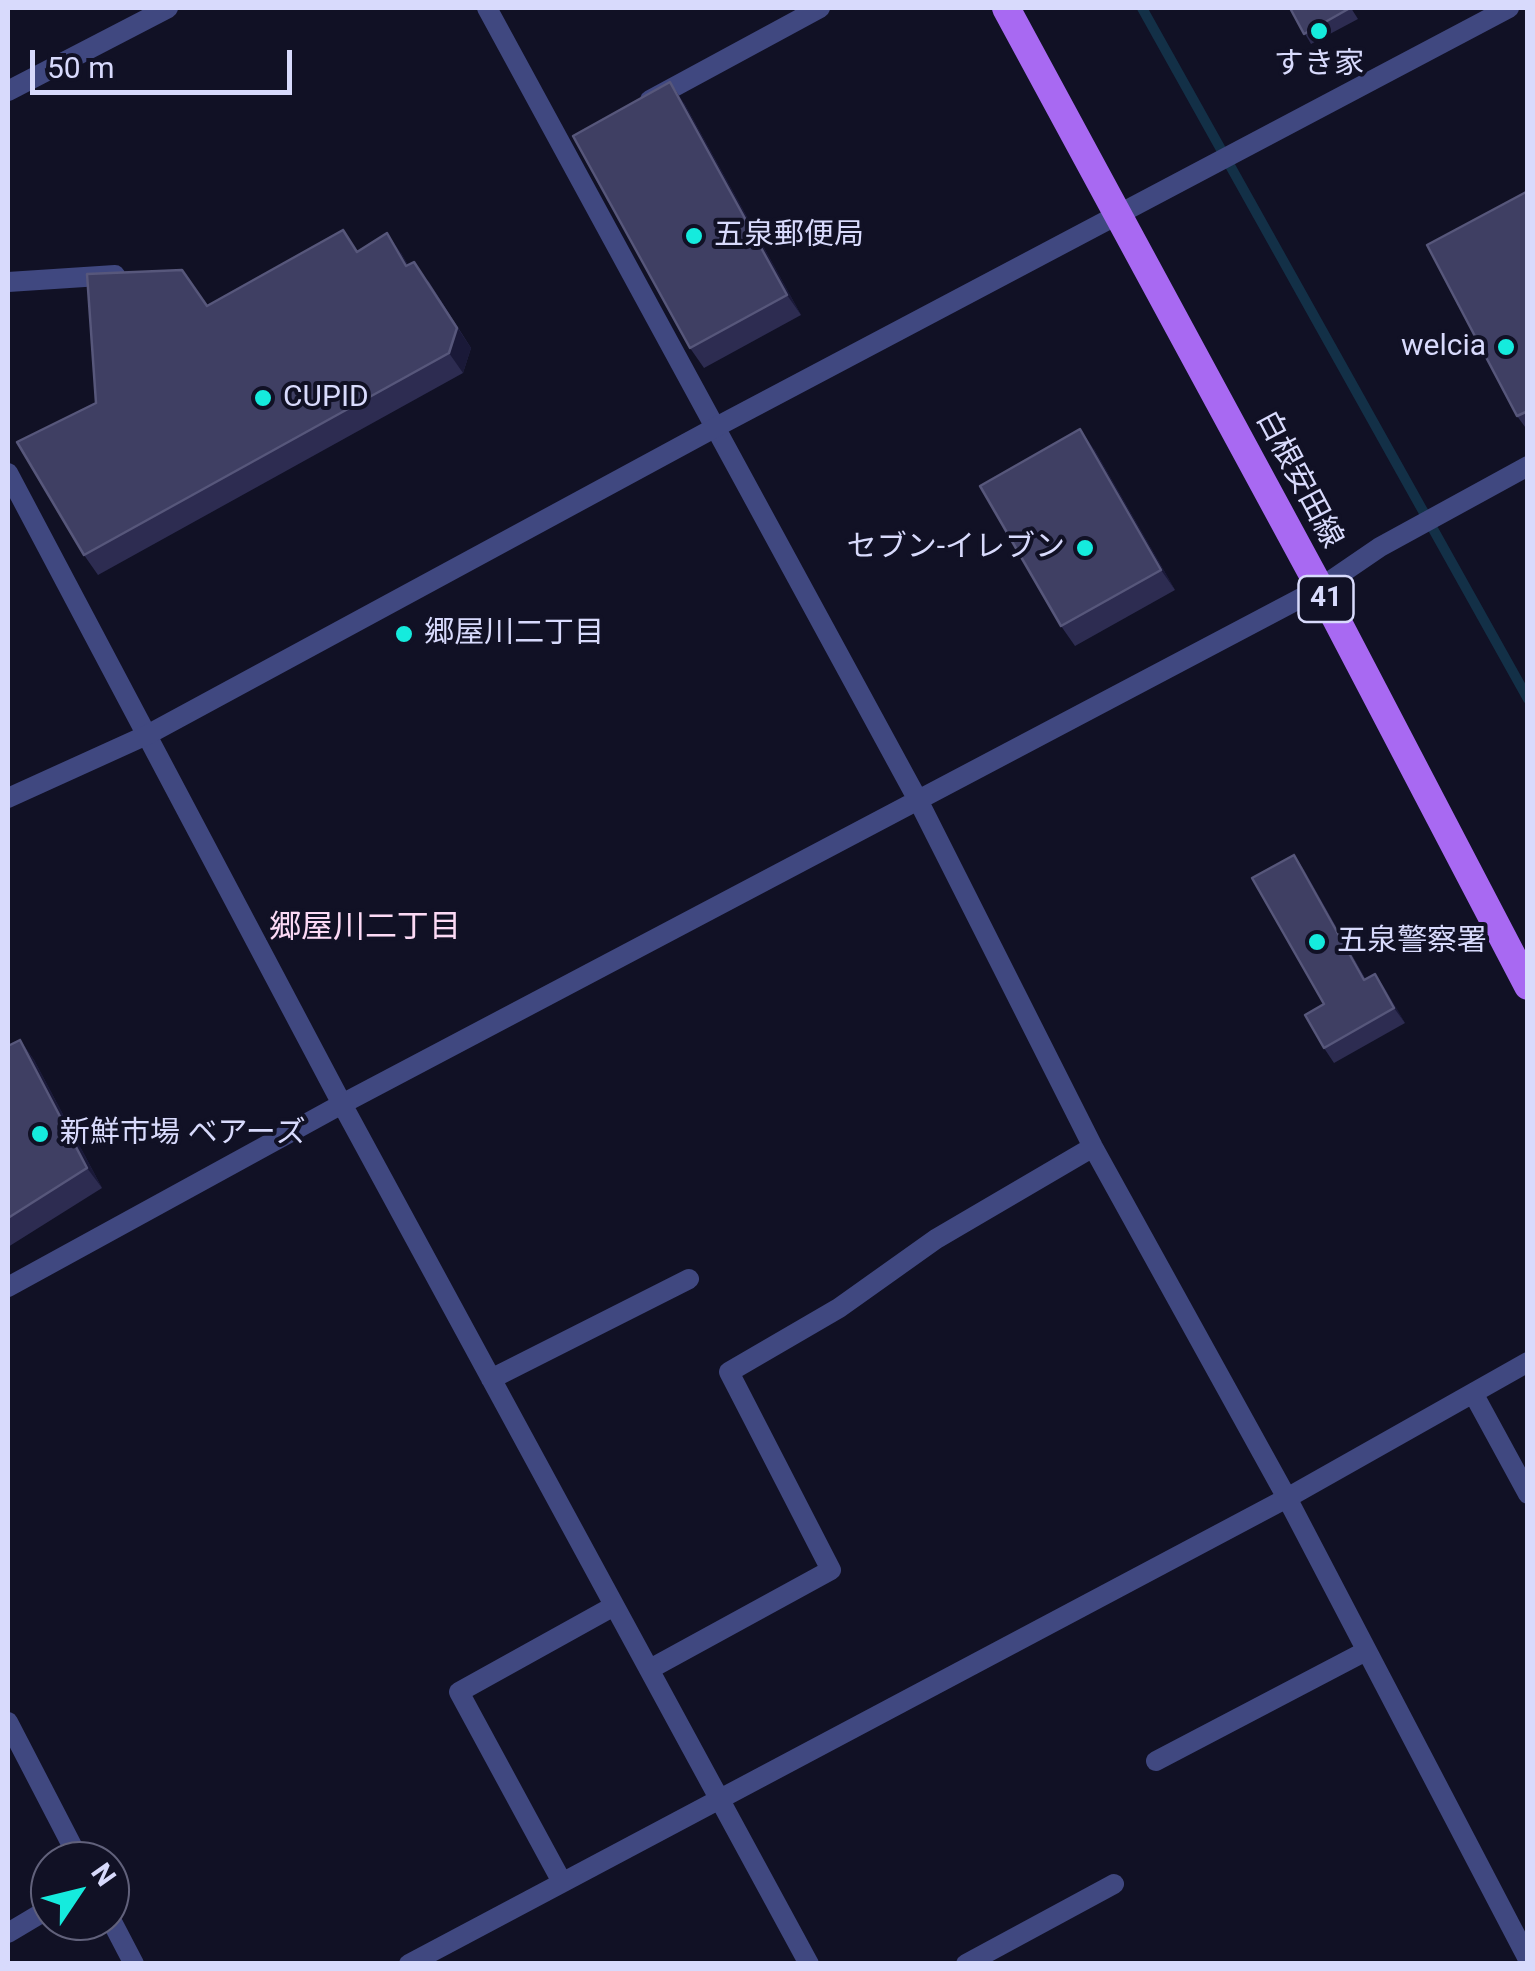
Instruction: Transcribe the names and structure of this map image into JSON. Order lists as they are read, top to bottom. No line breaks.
{"streets":{"main road":["白根安田線","41"]},"districts":["郷屋川二丁目"],"places":["すき家","五泉郵便局","welcia","CUPID","セブン-イレブン","郷屋川二丁目","五泉警察署","新鮮市場 ベアーズ"],"scale_bar":"50 m","north":"top right"}
